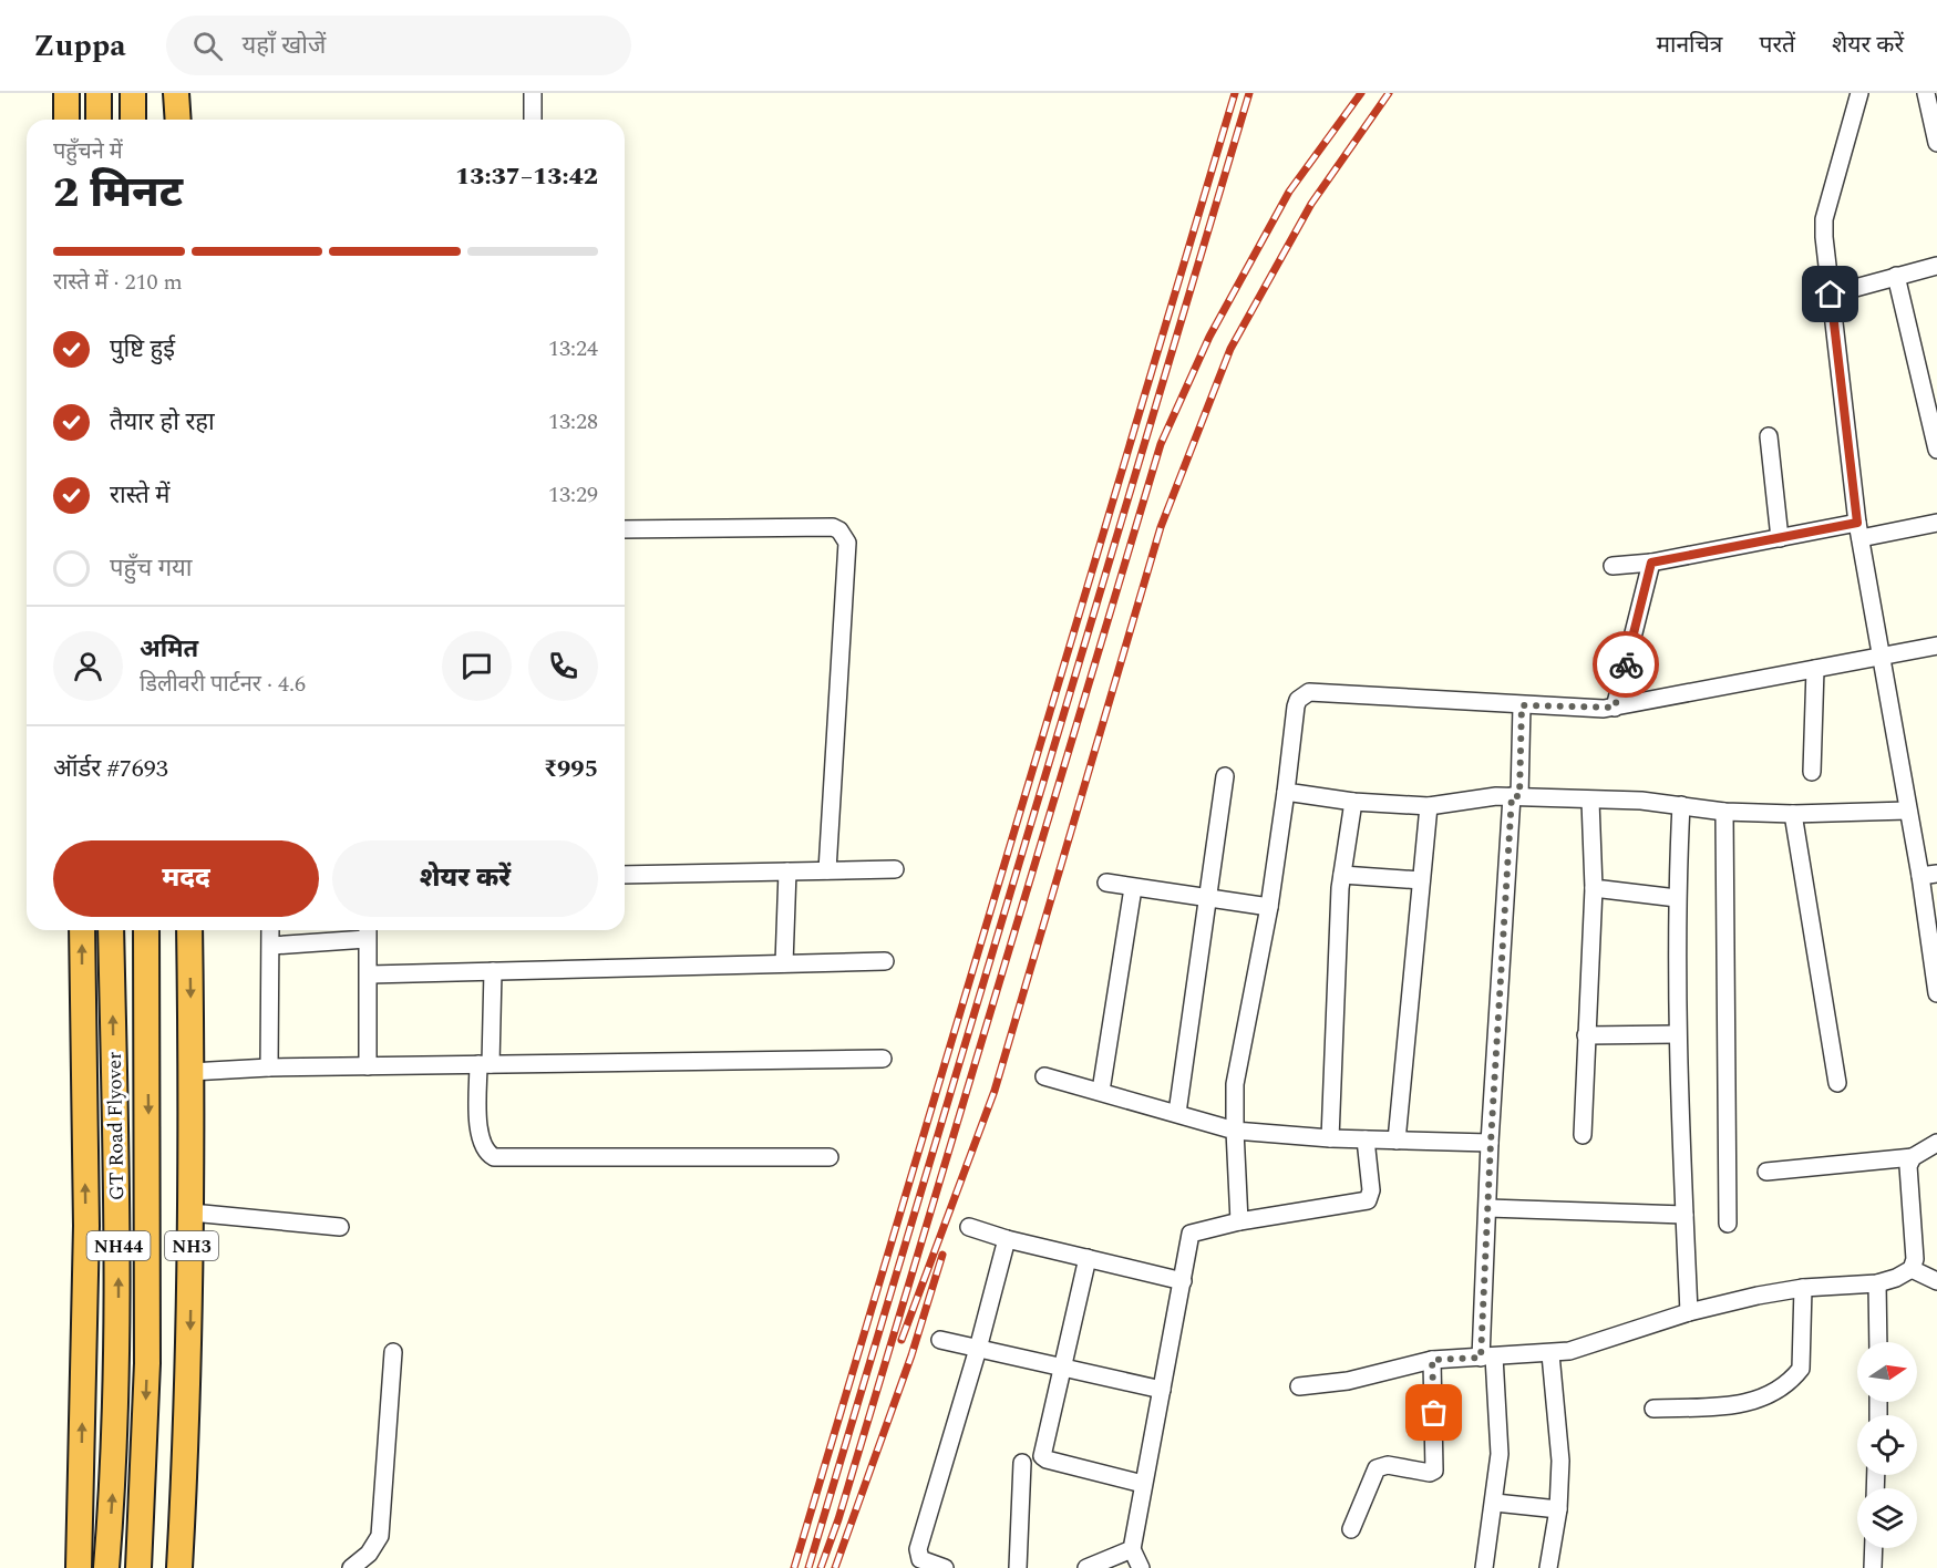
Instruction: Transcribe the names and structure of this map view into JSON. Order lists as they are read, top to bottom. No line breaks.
{"streets":{"highway":["GT Road Flyover","NH44","NH3"]},"north":"right","page":{"header":"Zuppa","search":"यहाँ खोजें","nav":["मानचित्र","परतें","शेयर करें"],"heading":["2 मिनट","पहुँचने में","13:37–13:42"],"panel":["अमित","डिलीवरी पार्टनर · 4.6","ऑर्डर #7693","₹995"],"bar":"रास्ते में · 210 m","list":[["पुष्टि हुई","13:24"],["तैयार हो रहा","13:28"],["रास्ते में","13:29"],"पहुँच गया"],"buttons":["मदद","शेयर करें"]}}
